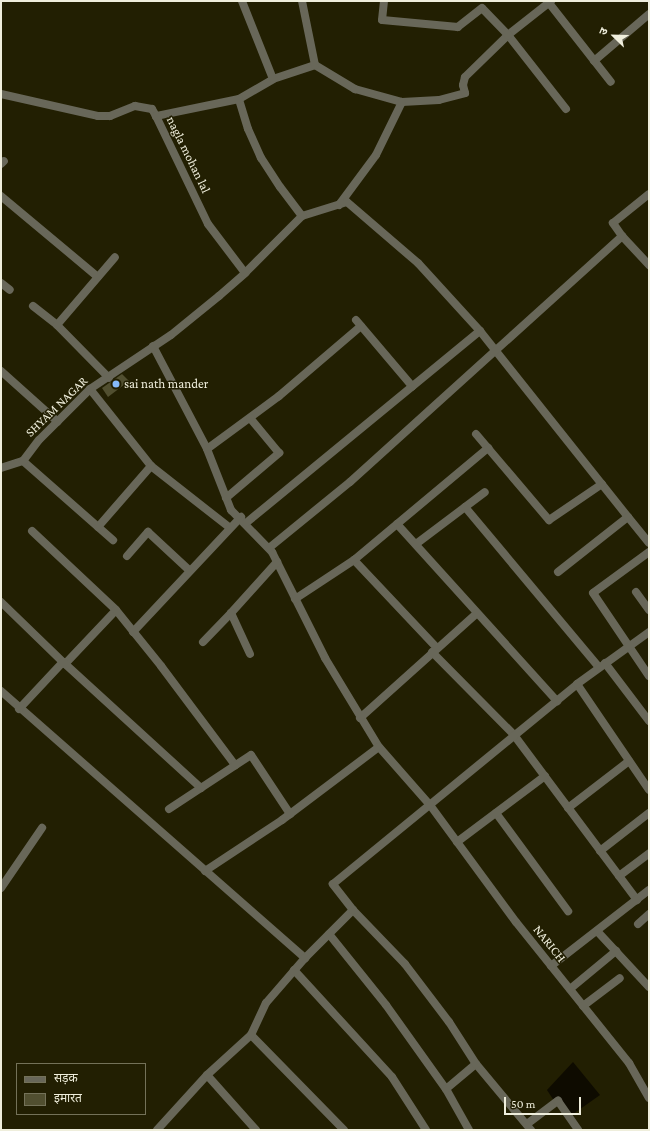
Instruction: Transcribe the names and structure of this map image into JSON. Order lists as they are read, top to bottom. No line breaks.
{"streets":{"street":["nagla mohan lal","SHYAM NAGAR","NARICH"]},"crossings":[["nagla mohan lal","SHYAM NAGAR"],["SHYAM NAGAR","NARICH"]],"places":["sai nath mander"],"legend":["सड़क","इमारत"],"scale_bar":"50 m","north":"top left"}
